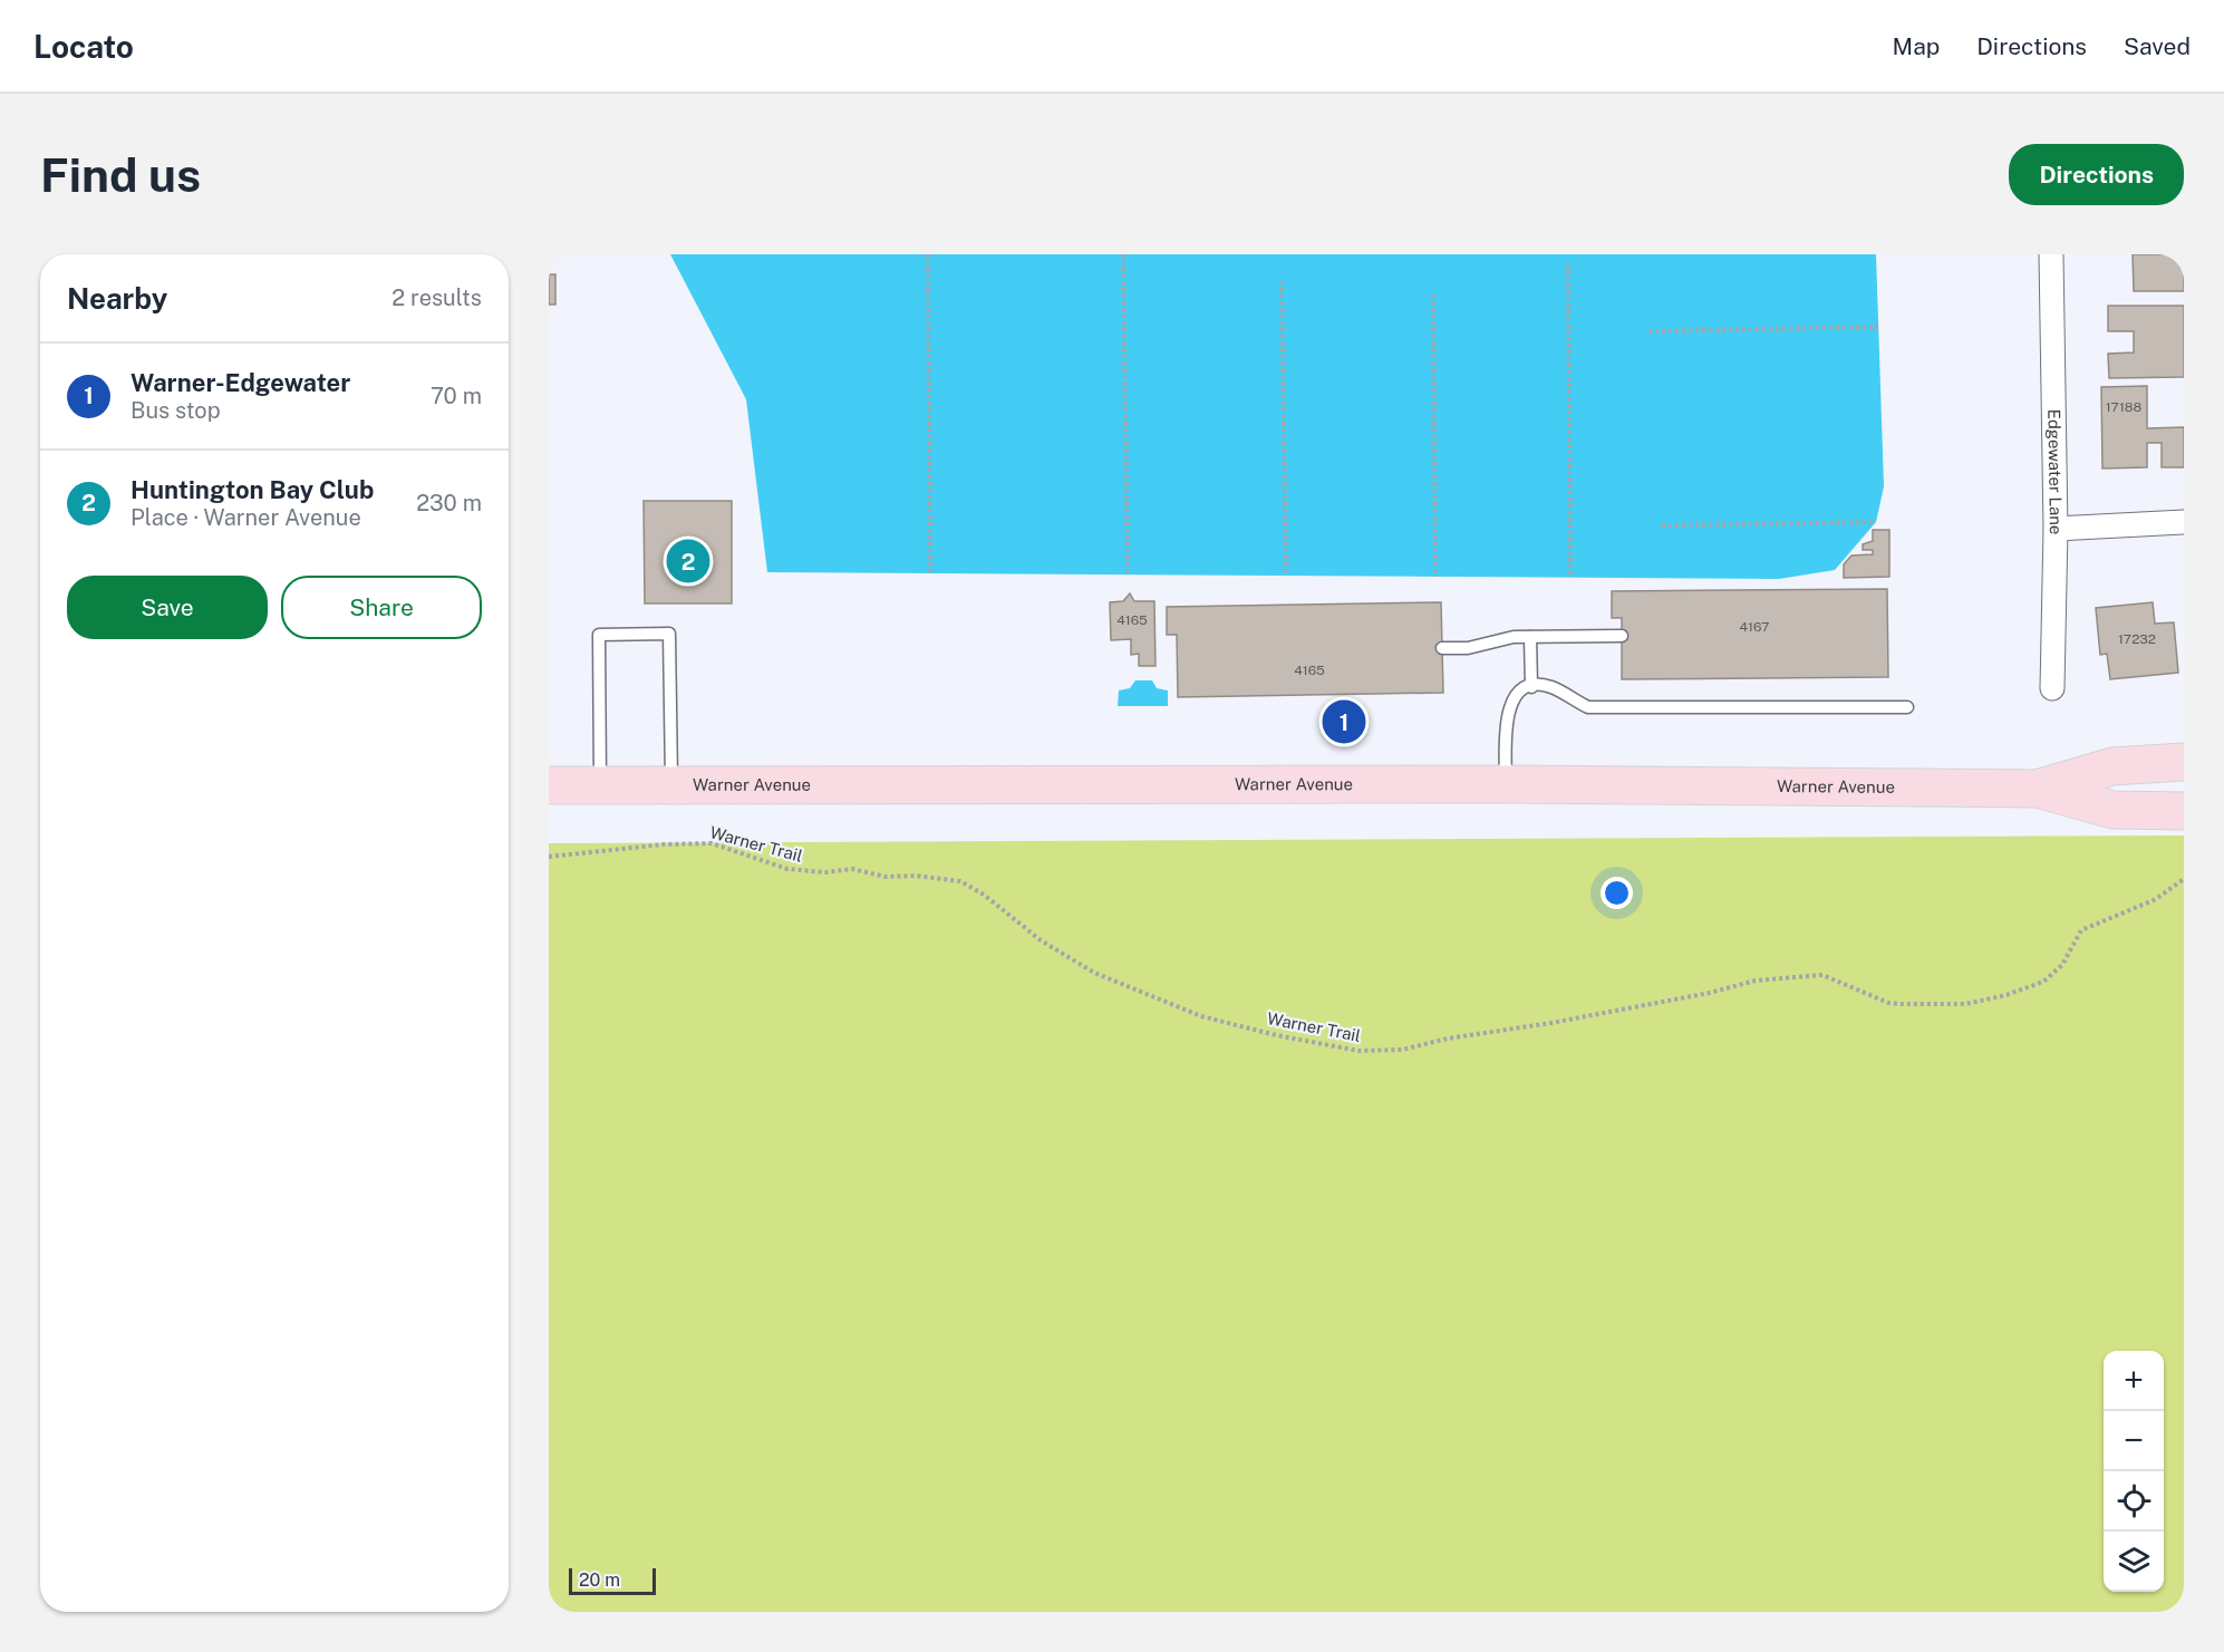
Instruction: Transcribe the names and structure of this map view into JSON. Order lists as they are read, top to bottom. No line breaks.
{"streets":{"main road":["Warner Avenue"],"street":["Edgewater Lane"],"path":["Warner Trail"]},"house_numbers":["17188","4165","4167","17232","4165"],"scale_bar":"20 m","page":{"header":"Locato","nav":["Map","Directions","Saved"],"buttons":["Directions",["Save","Share"]],"title":"Find us","heading":["Nearby","2 results"],"list":[{"mark":"1","name":"Warner-Edgewater","note":"Bus stop","value":"70 m"},{"mark":"2","name":"Huntington Bay Club","note":"Place · Warner Avenue","value":"230 m"}],"pins":["2","1"],"map_buttons":["+","−"],"scale":"20 m"}}
